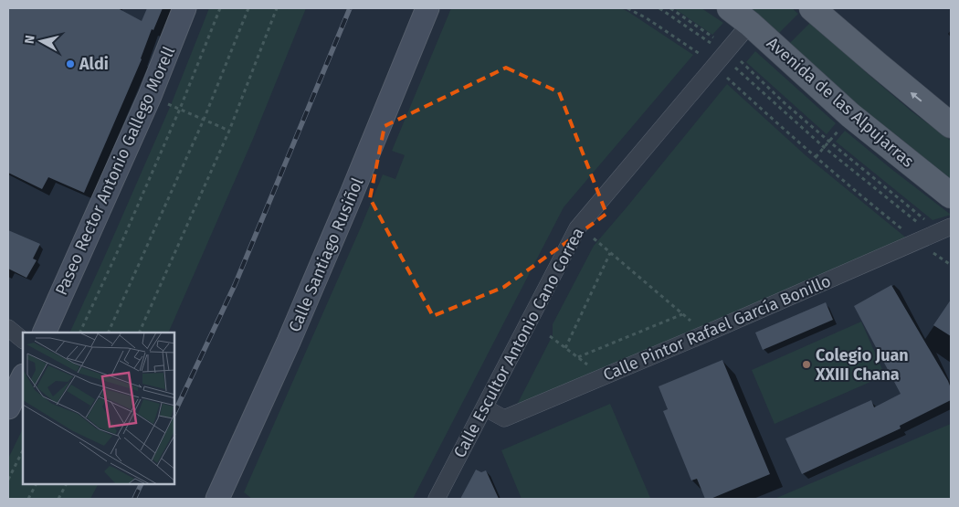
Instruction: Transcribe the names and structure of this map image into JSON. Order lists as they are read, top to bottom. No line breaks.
{"streets":{"main road":["Avenida de las Alpujarras"],"street":["Paseo Rector Antonio Gallego Morell","Calle Santiago Rusiñol","Calle Pintor Rafael García Bonillo","Calle Escultor Antonio Cano Correa"]},"crossings":[["Avenida de las Alpujarras","Calle Escultor Antonio Cano Correa"],["Calle Pintor Rafael García Bonillo","Calle Escultor Antonio Cano Correa"]],"places":["Aldi","Colegio Juan XXIII Chana"],"north":"left"}
